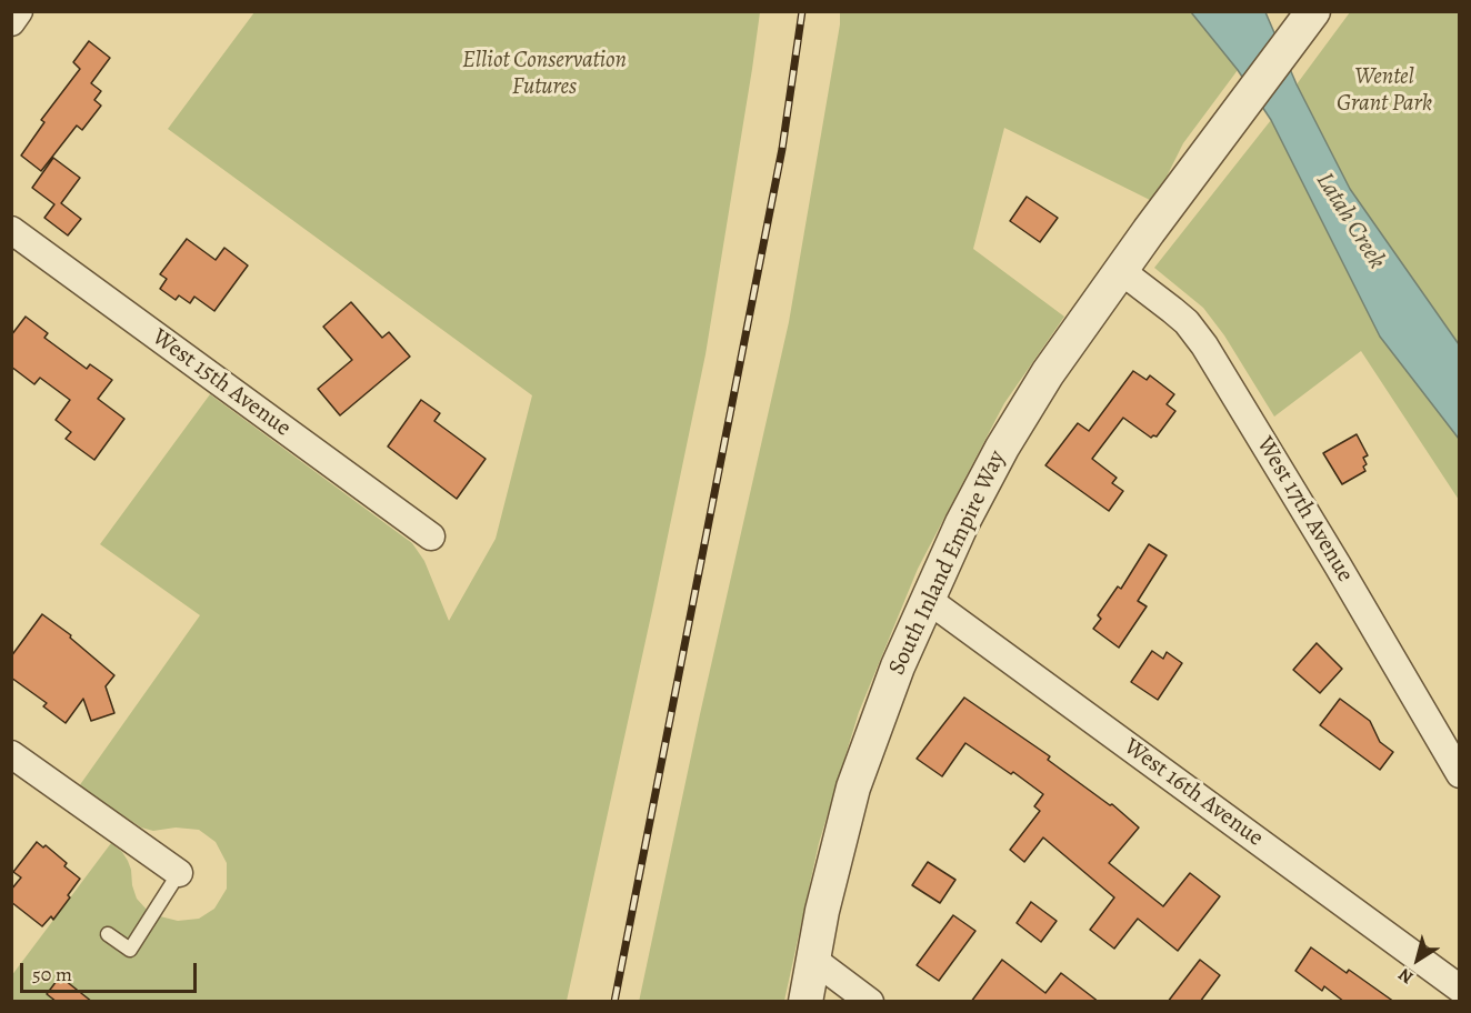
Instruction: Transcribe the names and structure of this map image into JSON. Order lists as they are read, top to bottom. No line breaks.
{"streets":{"street":["West 15th Avenue","West 17th Avenue","South Inland Empire Way","West 16th Avenue"]},"crossings":[["West 17th Avenue","South Inland Empire Way"],["South Inland Empire Way","West 16th Avenue"]],"water":["Latah Creek"],"parks":["Elliot Conservation Futures","Wentel Grant Park"],"scale_bar":"50 m","north":"bottom left"}
